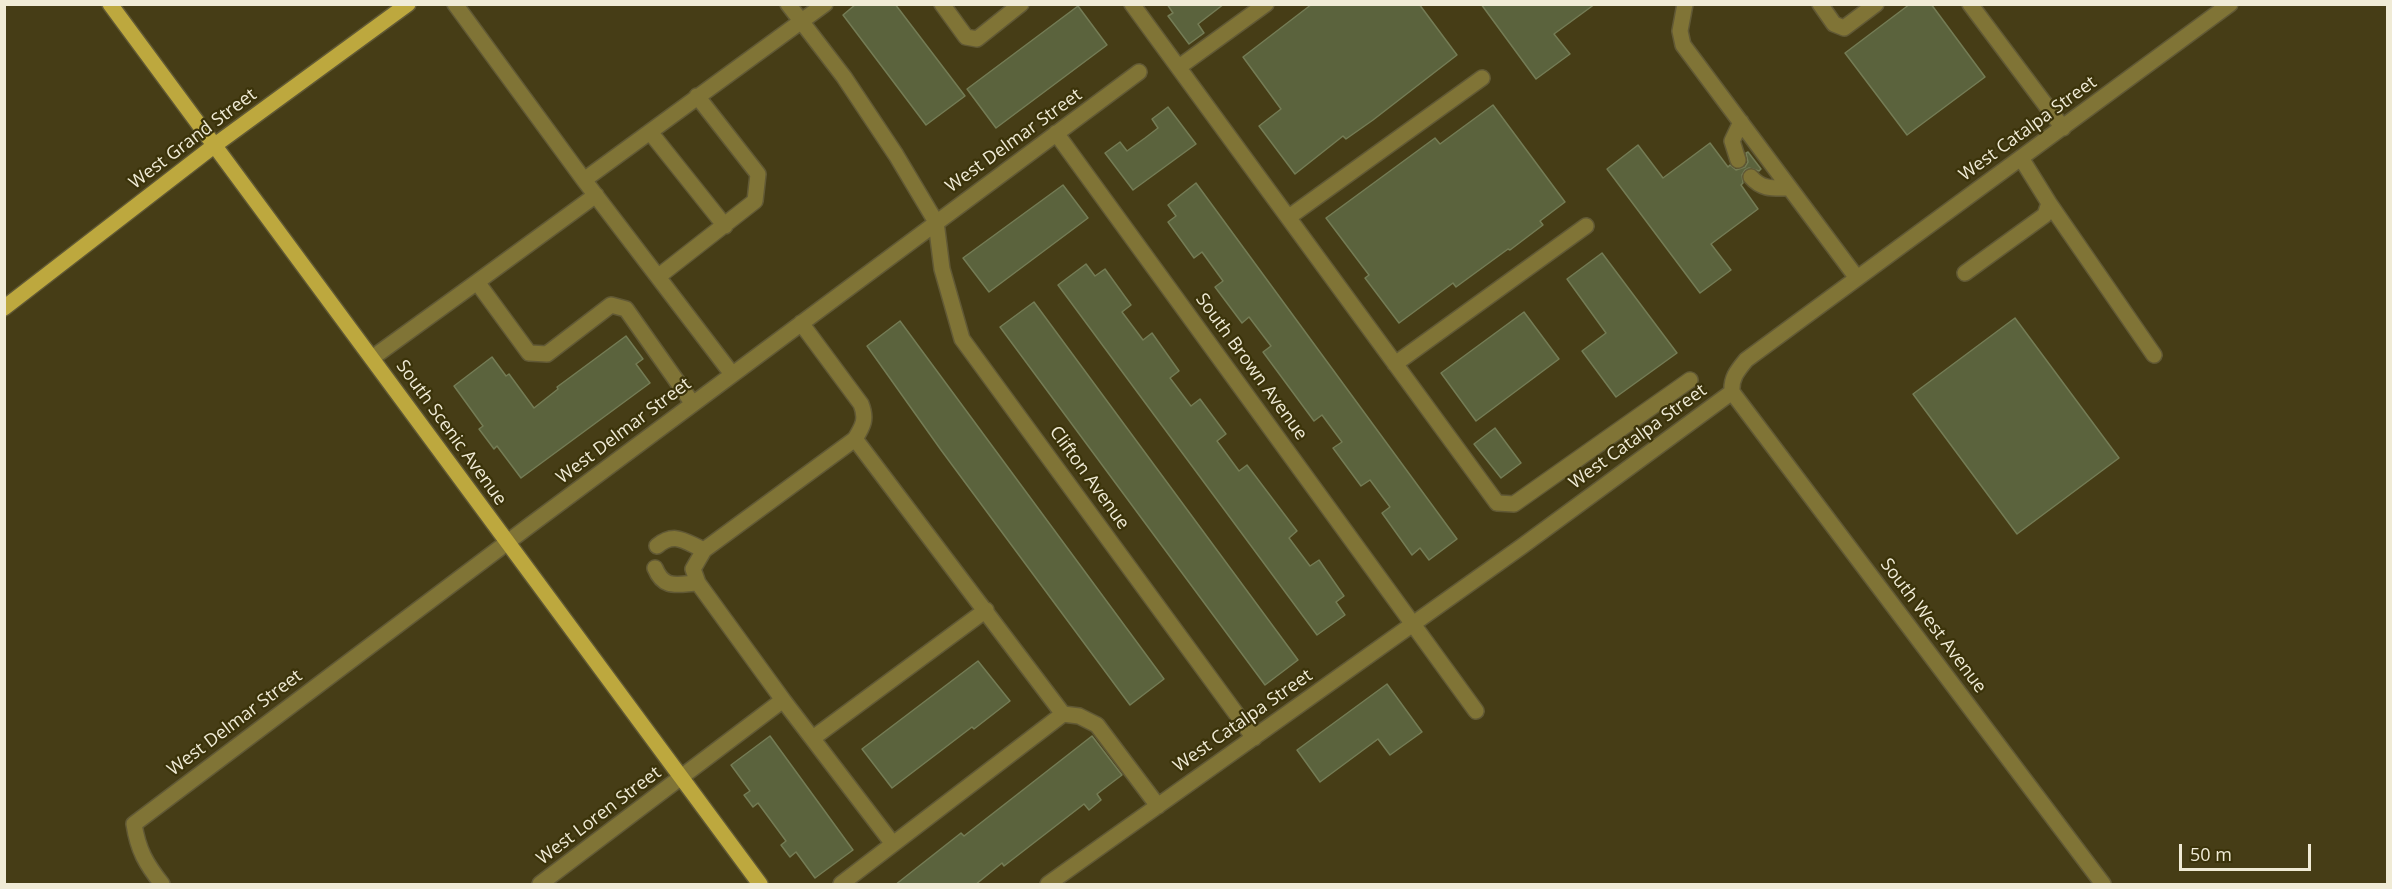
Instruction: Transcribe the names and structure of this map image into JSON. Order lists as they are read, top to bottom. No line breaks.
{"streets":{"main road":["West Grand Street","South Scenic Avenue"],"street":["West Catalpa Street","West Delmar Street","South Brown Avenue","Clifton Avenue","South West Avenue","West Loren Street"]},"crossings":[["West Catalpa Street","South Brown Avenue"],["West Catalpa Street","Clifton Avenue"],["West Catalpa Street","South West Avenue"],["West Grand Street","South Scenic Avenue"],["West Delmar Street","South Brown Avenue"],["West Delmar Street","South Scenic Avenue"],["West Delmar Street","Clifton Avenue"],["South Scenic Avenue","West Loren Street"]],"scale_bar":"50 m"}
